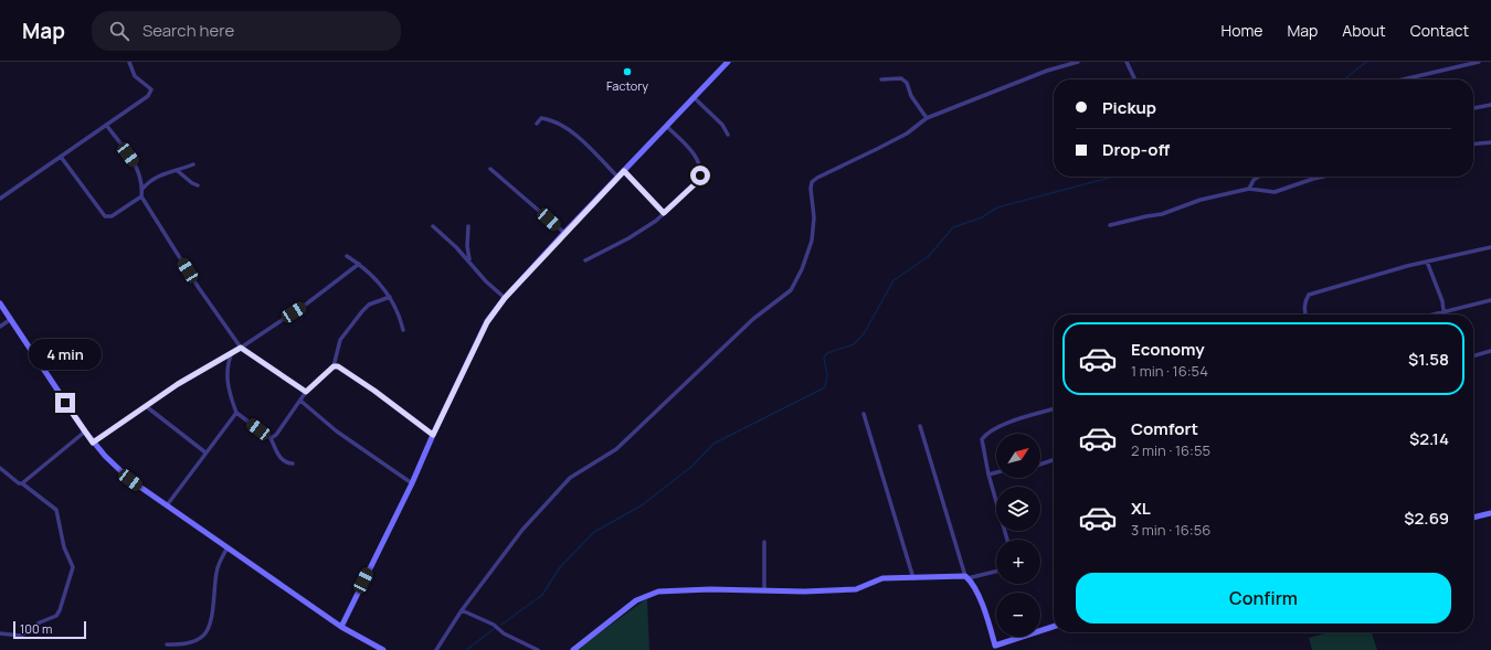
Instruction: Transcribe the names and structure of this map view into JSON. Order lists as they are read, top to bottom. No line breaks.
{"places":["Factory"],"scale_bar":"100 m","north":"top right","page":{"header":"Map","search":"Search here","nav":["Home","Map","About","Contact"],"banner":["Pickup","Drop-off"],"list":[{"name":"Economy","note":"1 min · 16:54","value":"$1.58"},{"name":"Comfort","note":"2 min · 16:55","value":"$2.14"},{"name":"XL","note":"3 min · 16:56","value":"$2.69"}],"bubble":"4 min","map_buttons":["+","−"],"buttons":"Confirm","scale":"100 m"}}
